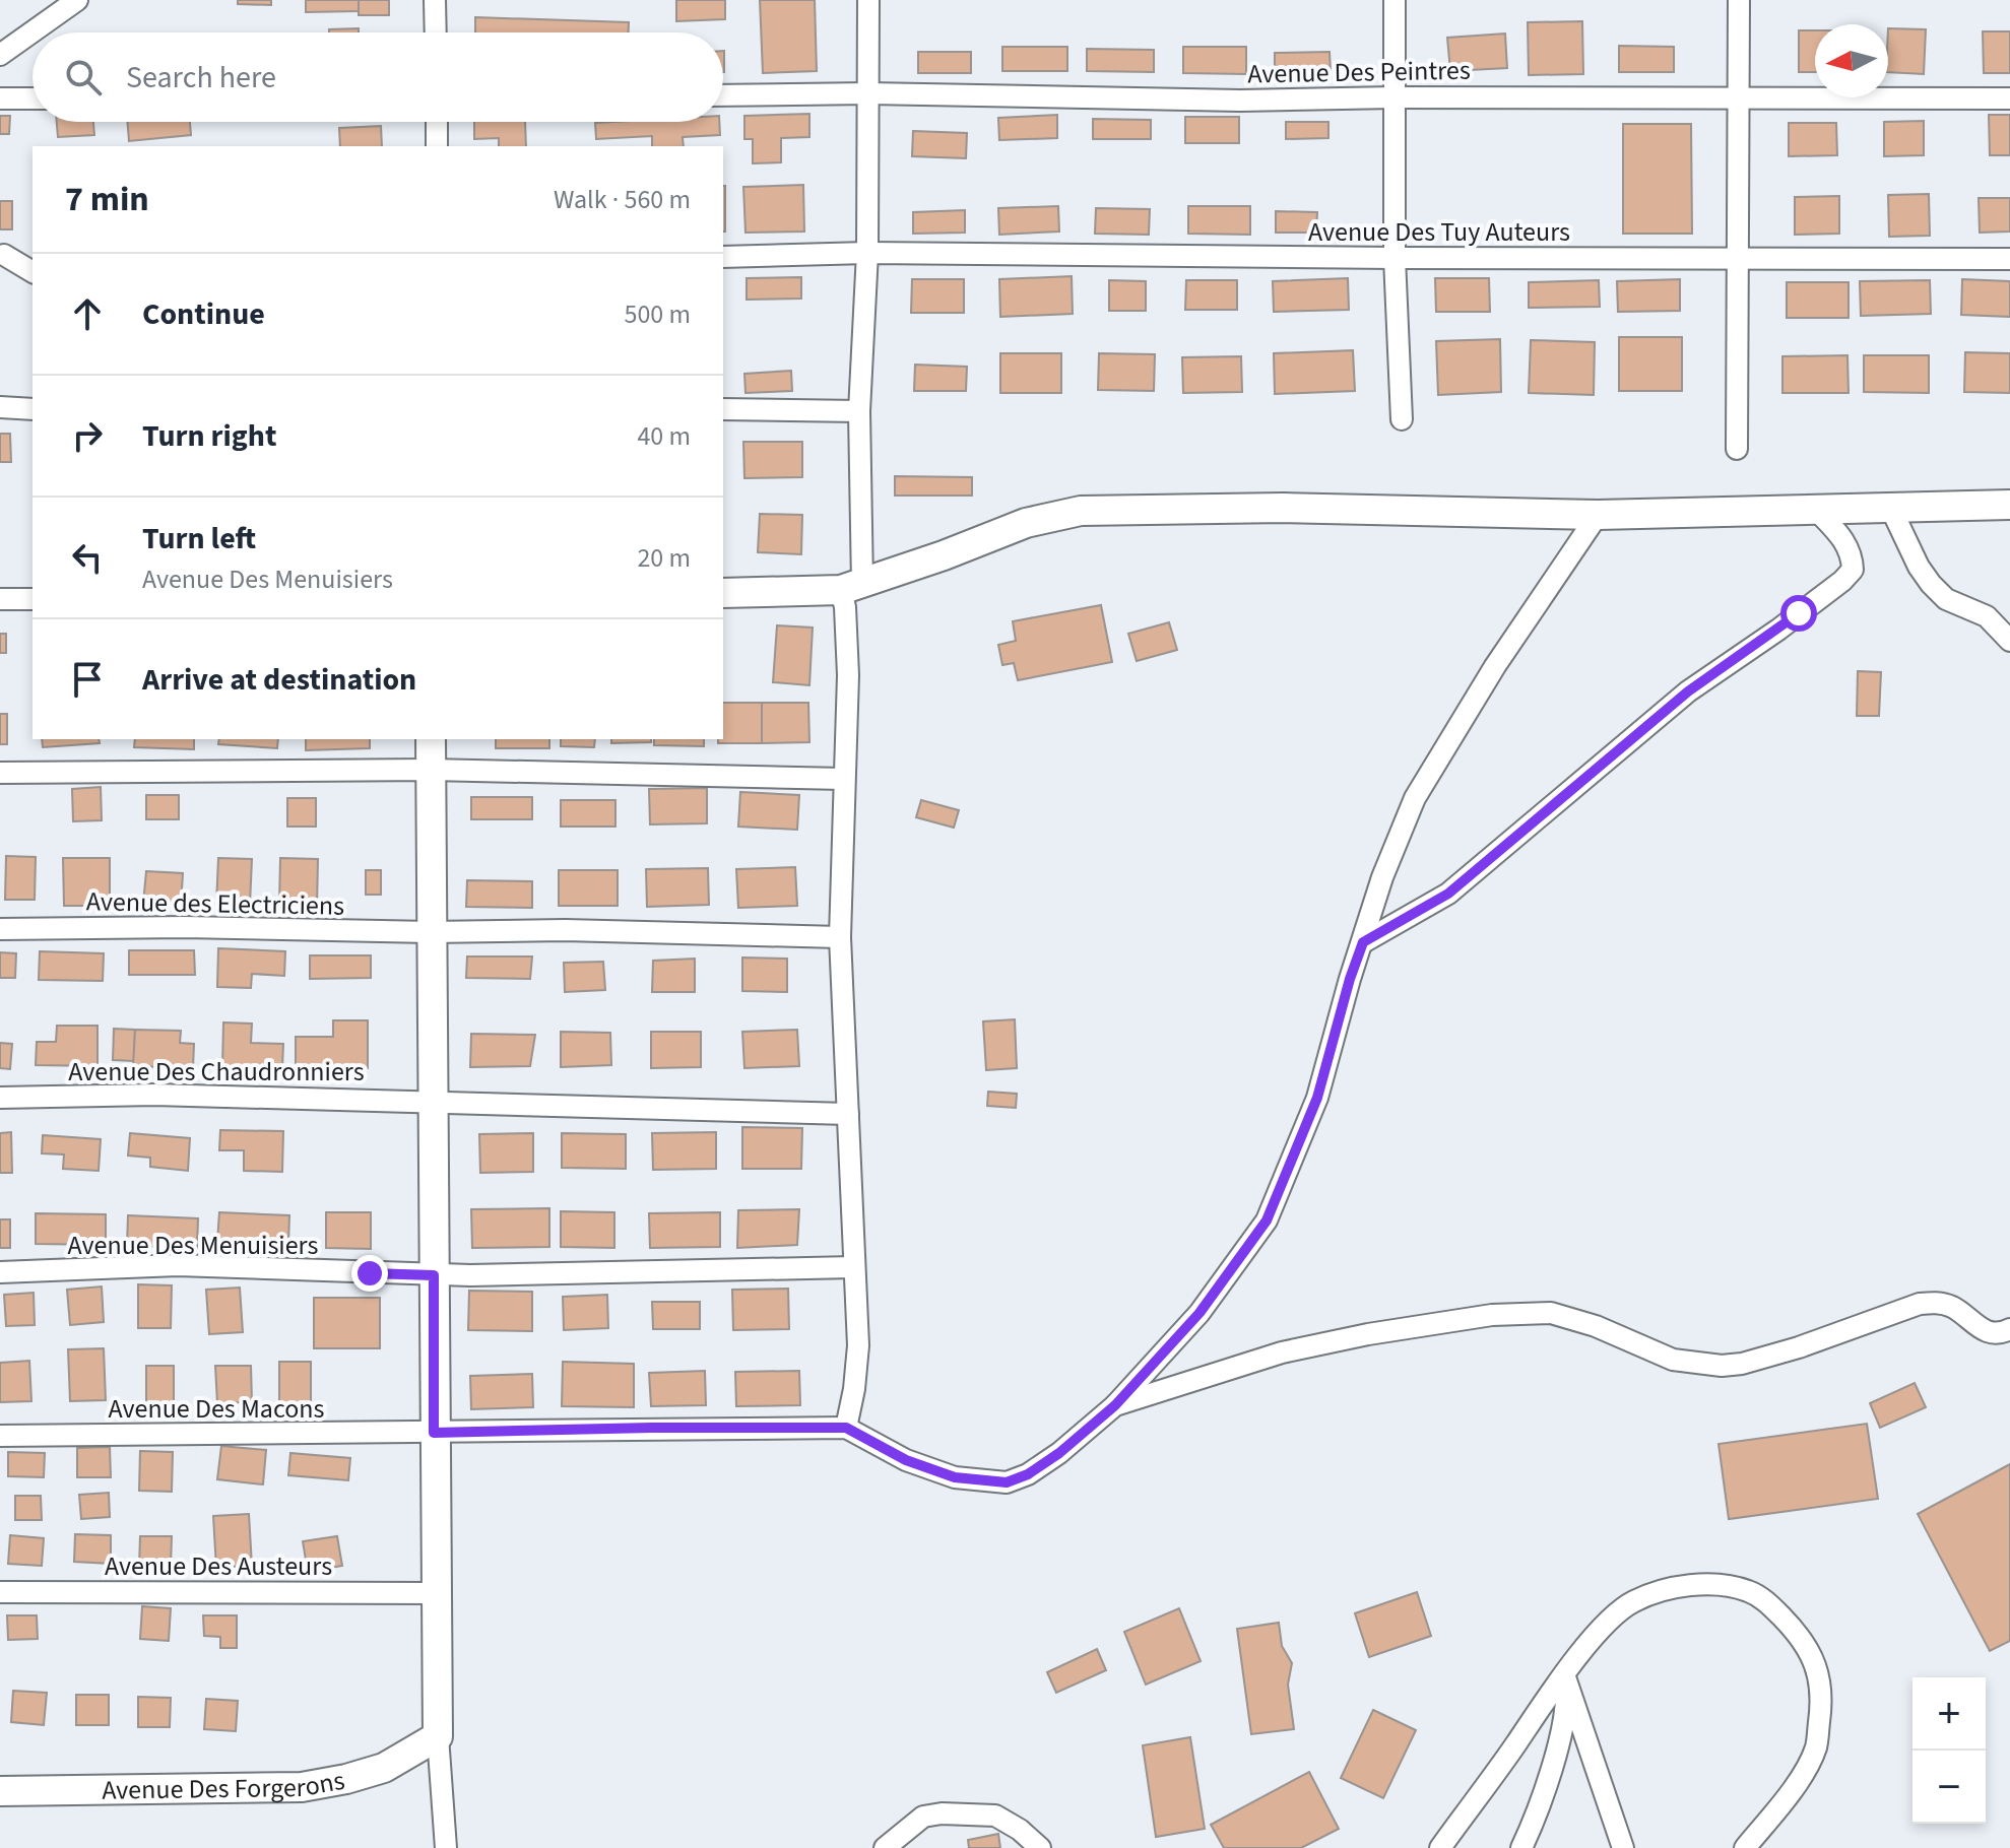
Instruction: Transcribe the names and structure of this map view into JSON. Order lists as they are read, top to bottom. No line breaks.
{"streets":{"street":["Avenue Des Peintres","Avenue Des Tuy Auteurs","Avenue des Electriciens","Avenue Des Chaudronniers","Avenue Des Menuisiers","Avenue Des Macons","Avenue Des Austeurs","Avenue Des Forgerons"]},"north":"left","page":{"search":"Search here","heading":["7 min","Walk · 560 m"],"list":[["Continue","500 m"],["Turn right","40 m"],["Turn left","Avenue Des Menuisiers","20 m"],"Arrive at destination"],"map_buttons":["+","−"]}}
